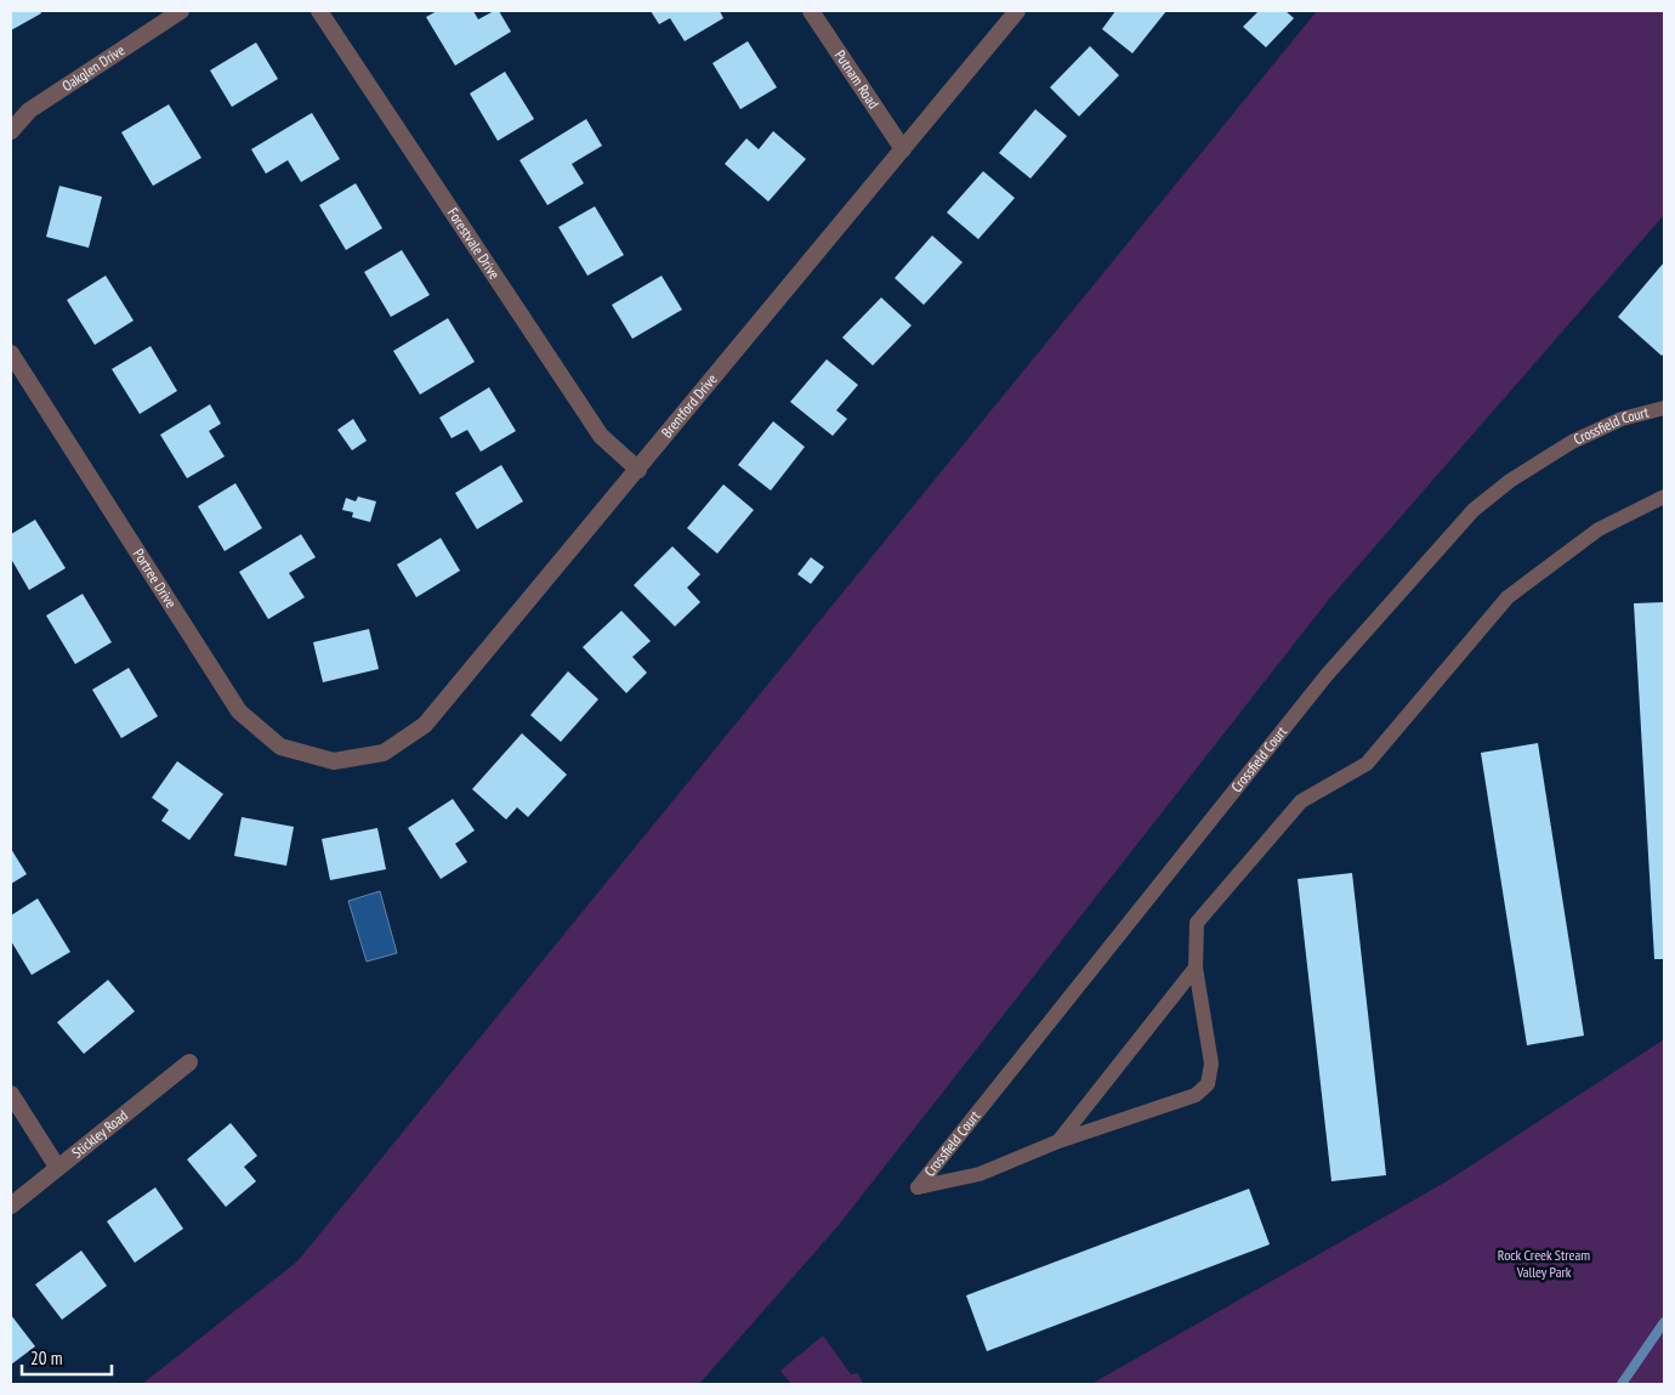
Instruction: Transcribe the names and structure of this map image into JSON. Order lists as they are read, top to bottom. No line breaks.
{"streets":{"street":["Oakglen Drive","Putnam Road","Forestvale Drive","Brentford Drive","Portree Drive","Stickley Road"],"lane":["Crossfield Court"]},"crossings":[["Putnam Road","Brentford Drive"],["Forestvale Drive","Brentford Drive"],["Brentford Drive","Portree Drive"]],"parks":["Rock Creek Stream Valley Park"],"scale_bar":"20 m"}
